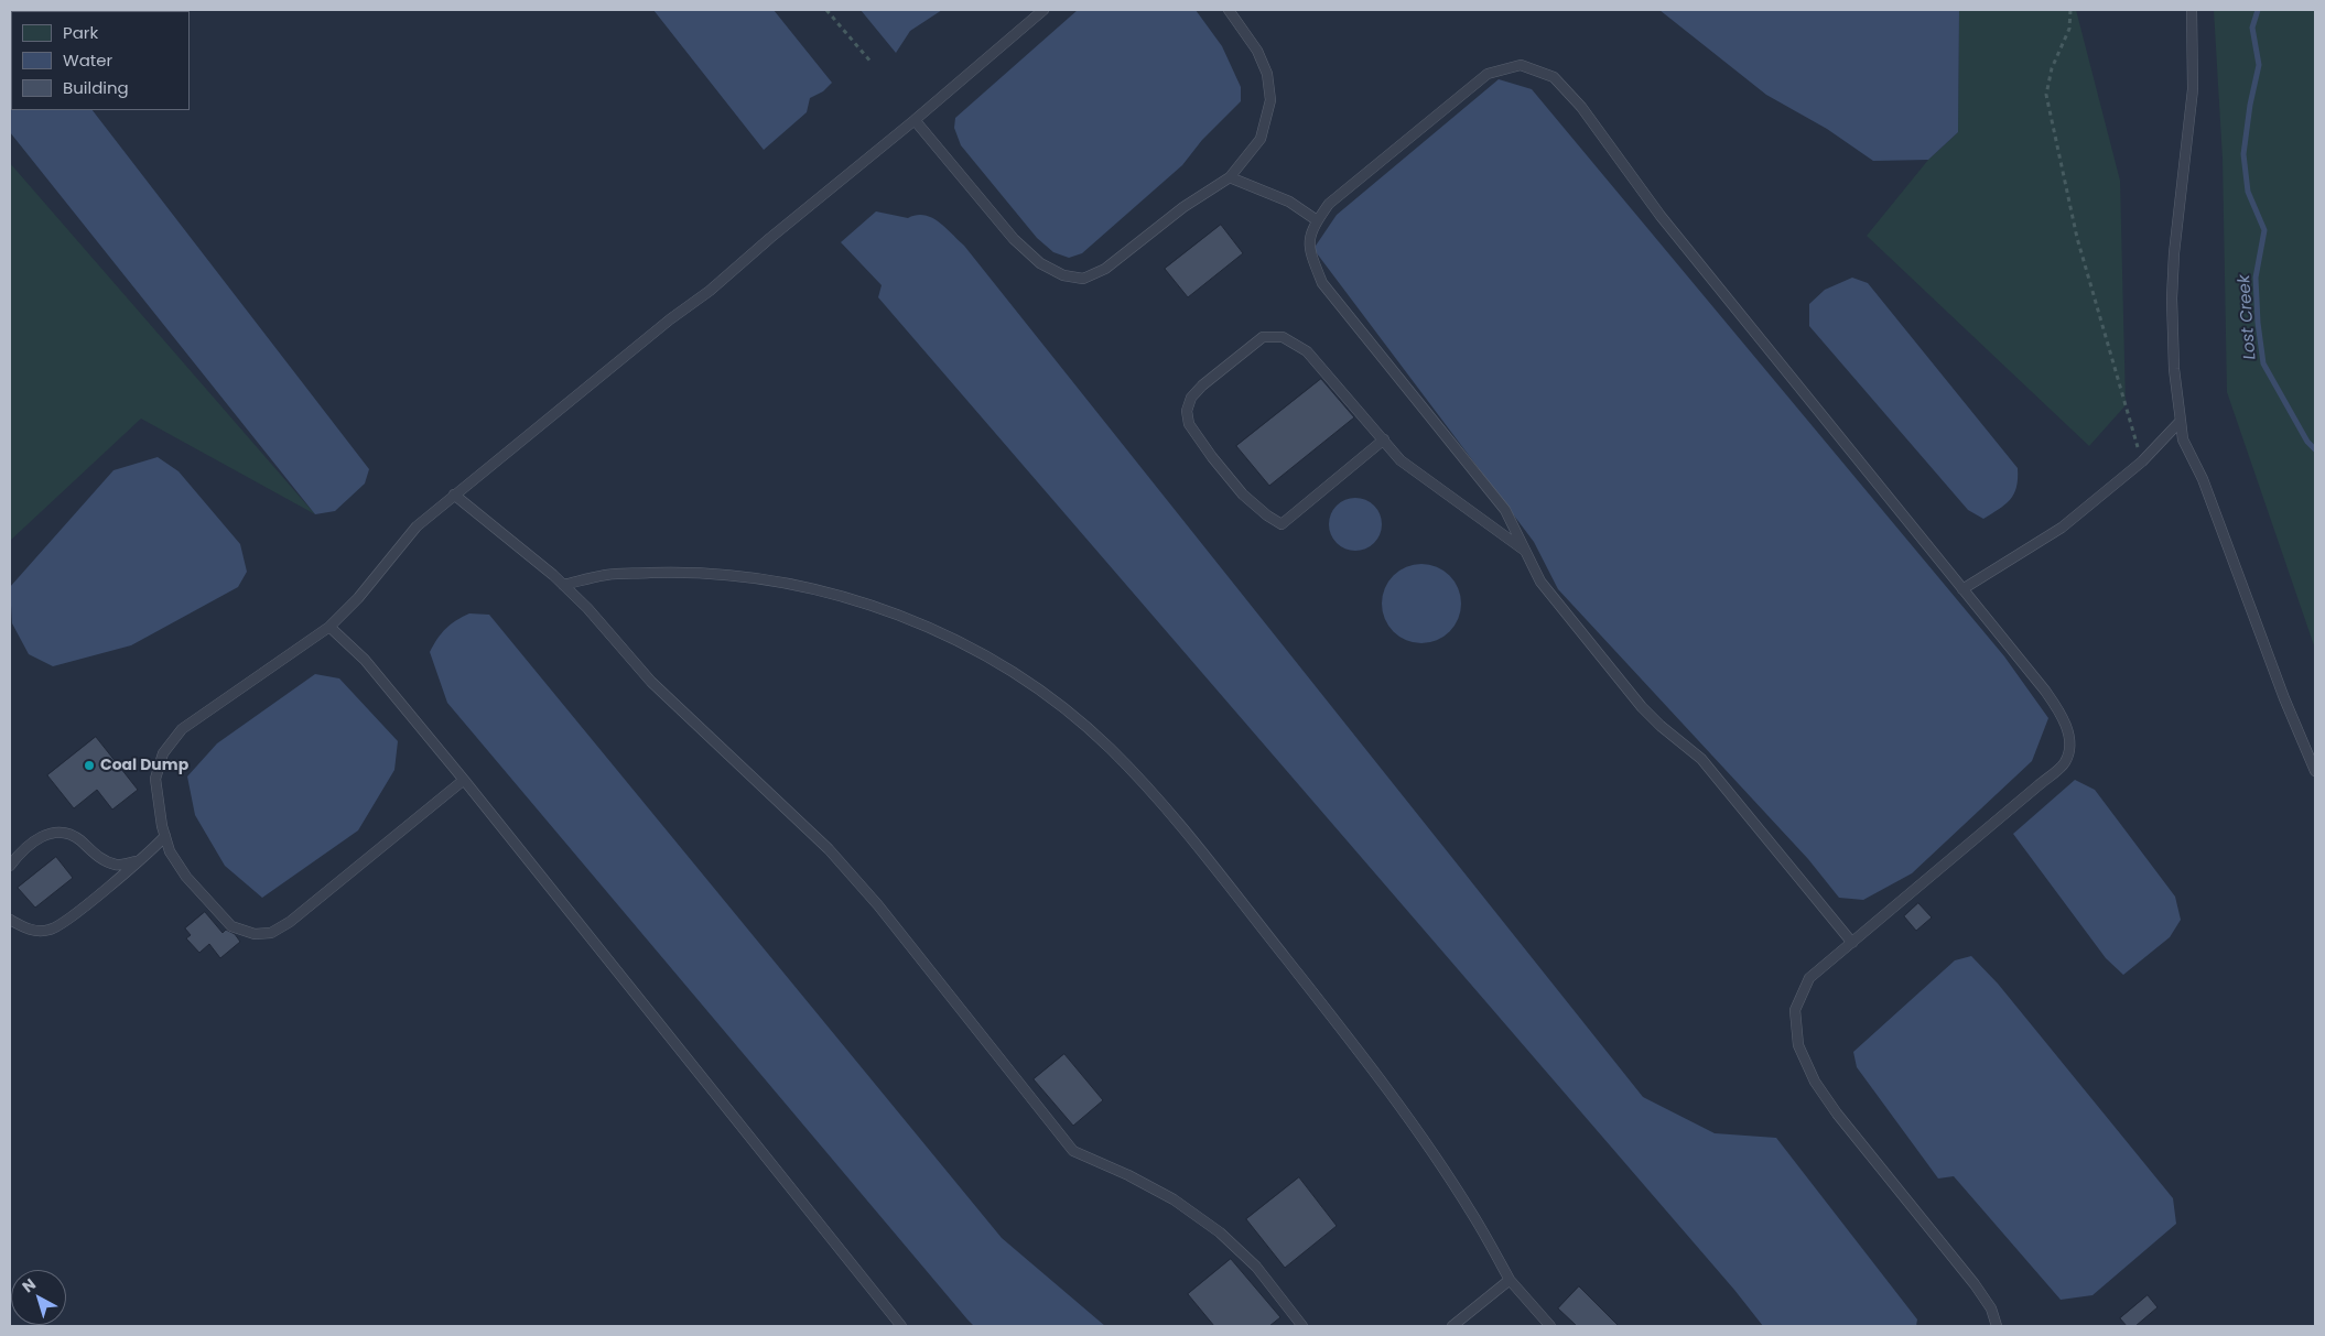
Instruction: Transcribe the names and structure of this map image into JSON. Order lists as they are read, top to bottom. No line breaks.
{"water":["Lost Creek"],"places":["Coal Dump"],"legend":["Park","Water","Building"],"north":"top left"}
